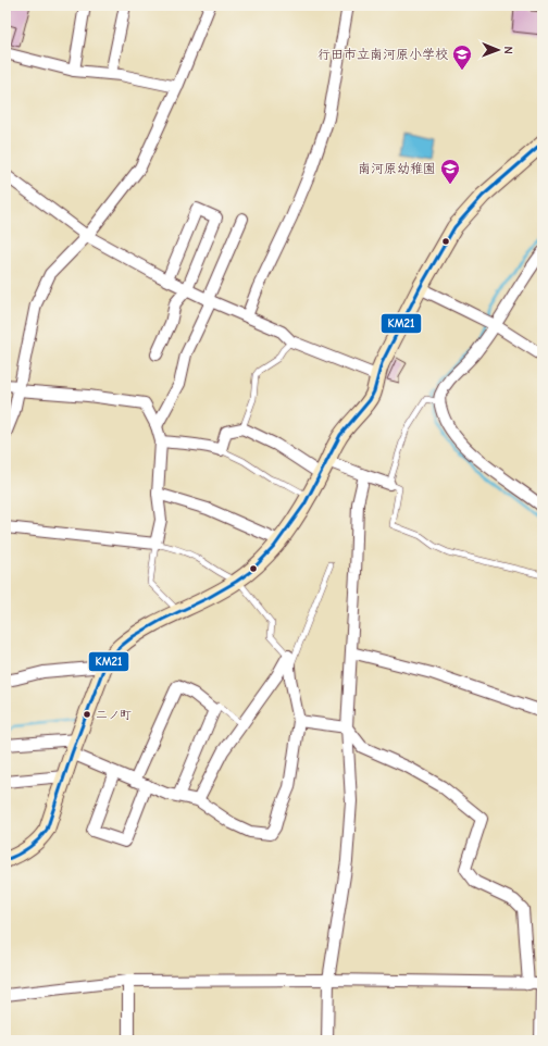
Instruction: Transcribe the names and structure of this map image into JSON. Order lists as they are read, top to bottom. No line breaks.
{"places":{"school or university":["行田市立南河原小学校","南河原幼稚園"],"other":["二ノ町"]},"lines":["transit line KM21"],"north":"right"}
